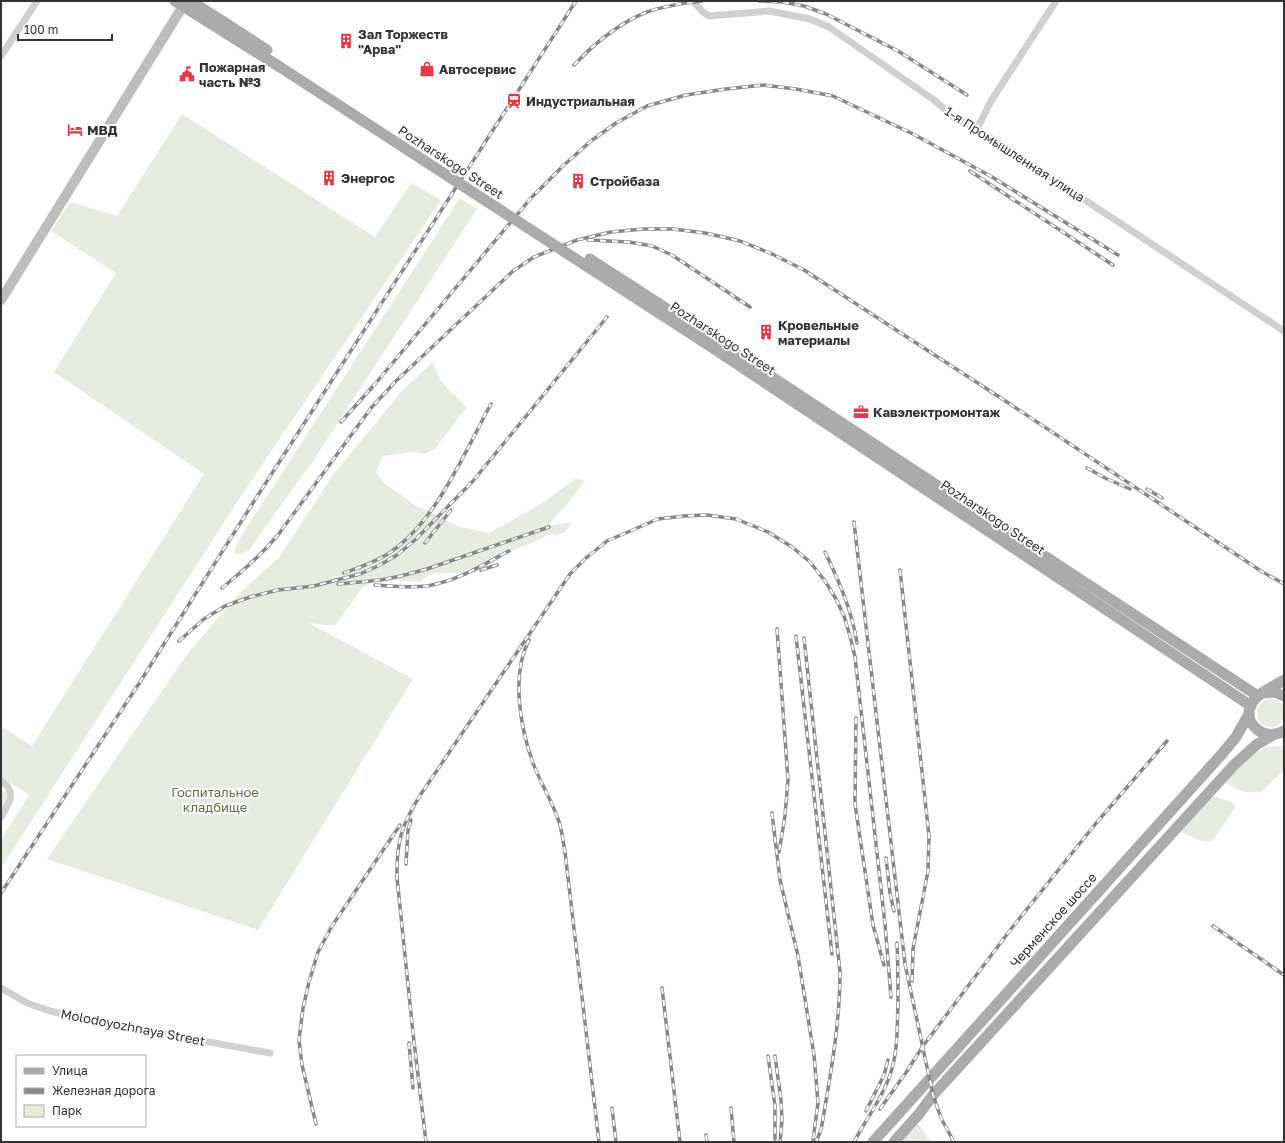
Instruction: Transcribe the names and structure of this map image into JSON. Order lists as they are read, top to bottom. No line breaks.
{"streets":{"main road":["Pozharskogo Street","Черменское шоссе"],"street":["1-я Промышленная улица","Molodoyozhnaya Street"]},"crossings":[["Pozharskogo Street","Черменское шоссе"]],"parks":["Госпитальное кладбище"],"places":{"building":["Зал Торжеств \"Арва\"","Энергос","Стройбаза","Кровельные материалы"],"shop":["Автосервис"],"public building":["Пожарная часть №3"],"station":["Индустриальная"],"hotel":["МВД"],"office":["Кавэлектромонтаж"]},"legend":["Улица","Железная дорога","Парк"],"scale_bar":"100 m"}
